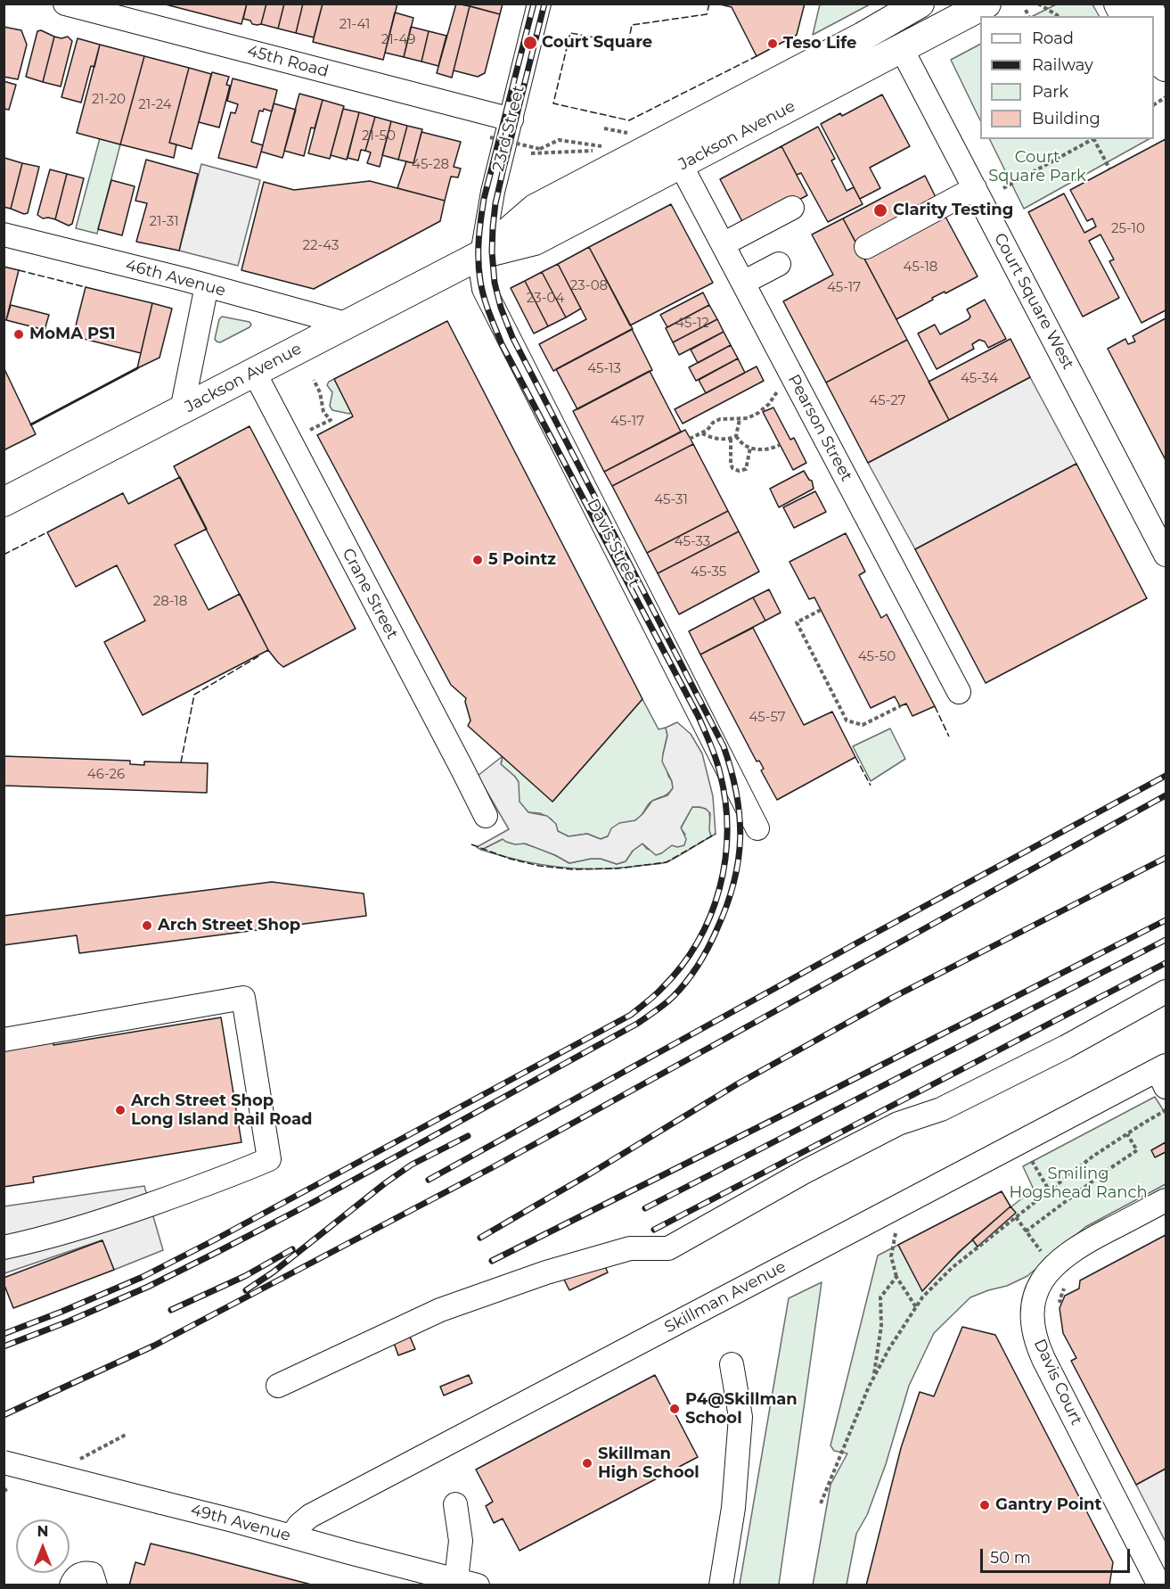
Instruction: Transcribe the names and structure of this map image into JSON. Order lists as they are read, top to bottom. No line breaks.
{"streets":{"main road":["Jackson Avenue"],"street":["45th Road","23rd Street","46th Avenue","Court Square West","Pearson Street","Davis Street","Crane Street","Skillman Avenue","Davis Court","49th Avenue"]},"crossings":[["45th Road","23rd Street"],["23rd Street","Jackson Avenue"],["23rd Street","Davis Street"],["Jackson Avenue","46th Avenue"],["Jackson Avenue","Court Square West"],["Jackson Avenue","Pearson Street"],["Jackson Avenue","Davis Street"],["Jackson Avenue","Crane Street"],["Skillman Avenue","49th Avenue"]],"parks":["Court Square Park","Smiling Hogshead Ranch"],"places":["Court Square","Teso Life","Clarity Testing","MoMA PS1","5 Pointz","Arch Street Shop","Arch Street Shop Long Island Rail Road","P4@Skillman School","Skillman High School","Gantry Point"],"house_numbers":["21-41","21-49","21-20","21-24","21-50","45-28","21-31","25-10","22-43","45-18","23-08","45-17","23-04","45-12","45-13","45-34","45-27","45-17","45-31","45-33","45-35","28-18","45-50","45-57","46-26"],"legend":["Road","Railway","Park","Building"],"scale_bar":"50 m","north":"top"}
